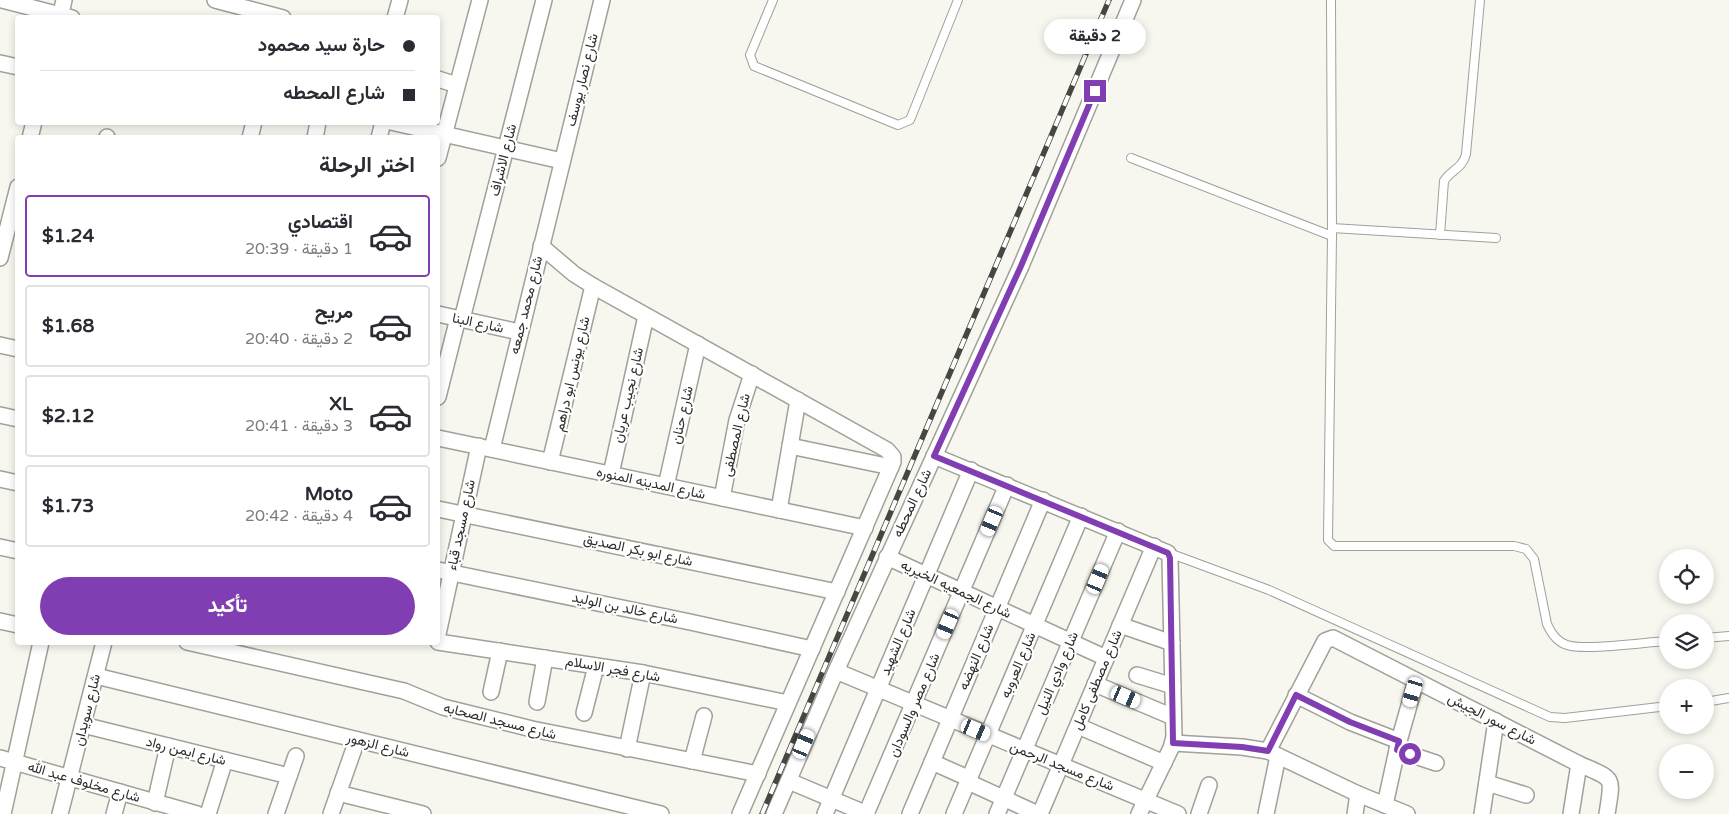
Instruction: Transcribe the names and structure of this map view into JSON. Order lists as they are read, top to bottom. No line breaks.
{"streets":{"street":["شارع نصار يوسف","شارع الاشراف","شارع محمد جمعه","شارع البنا","شارع يونس ابو دراهم","شارع نجيب عريان","شارع حنان","شارع المصطفى","شارع المدينه المنوره","شارع المحطه","شارع مسجد قباء","شارع ابو بكر الصديق","شارع الجمعيه الخيريه","شارع خالد بن الوليد","شارع الشهيد","شارع النهضه","شارع العروبه","شارع فجر الاسلام","شارع وادي النيل","شارع مصطفى كامل","شارع مصر والسودان","شارع سويدان","شارع سور الجيش","شارع مسجد الصحابه","شارع الزهور","شارع ايمن رواد","شارع مسجد الرحمن","شارع مخلوف عبد الله"]},"crossings":[["شارع نصار يوسف","شارع محمد جمعه"],["شارع الاشراف","شارع البنا"],["شارع محمد جمعه","شارع البنا"],["شارع محمد جمعه","شارع المدينه المنوره"],["شارع محمد جمعه","شارع مسجد قباء"],["شارع يونس ابو دراهم","شارع المدينه المنوره"],["شارع نجيب عريان","شارع المدينه المنوره"],["شارع حنان","شارع المدينه المنوره"],["شارع المصطفى","شارع المدينه المنوره"],["شارع المدينه المنوره","شارع مسجد قباء"],["شارع المحطه","شارع الجمعيه الخيريه"],["شارع المحطه","شارع مسجد الرحمن"],["شارع مسجد قباء","شارع ابو بكر الصديق"],["شارع مسجد قباء","شارع خالد بن الوليد"],["شارع الجمعيه الخيريه","شارع الشهيد"],["شارع الجمعيه الخيريه","شارع النهضه"],["شارع الجمعيه الخيريه","شارع العروبه"],["شارع الجمعيه الخيريه","شارع وادي النيل"],["شارع الجمعيه الخيريه","شارع مصطفى كامل"],["شارع الجمعيه الخيريه","شارع مصر والسودان"],["شارع الشهيد","شارع مسجد الرحمن"],["شارع النهضه","شارع مسجد الرحمن"],["شارع العروبه","شارع مسجد الرحمن"],["شارع وادي النيل","شارع مسجد الرحمن"],["شارع مصطفى كامل","شارع مسجد الرحمن"],["شارع مصر والسودان","شارع مسجد الرحمن"],["شارع سويدان","شارع الزهور"],["شارع سويدان","شارع ايمن رواد"],["شارع سويدان","شارع مخلوف عبد الله"]],"page":{"banner":["حارة سيد محمود","شارع المحطه"],"bubble":"2 دقيقة","heading":"اختر الرحلة","list":[{"name":"اقتصادي","note":"1 دقيقة · 20:39","value":"$1.24"},{"name":"مريح","note":"2 دقيقة · 20:40","value":"$1.68"},{"name":"XL","note":"3 دقيقة · 20:41","value":"$2.12"},{"name":"Moto","note":"4 دقيقة · 20:42","value":"$1.73"}],"map_buttons":["+","−"],"buttons":"تأكيد"}}
